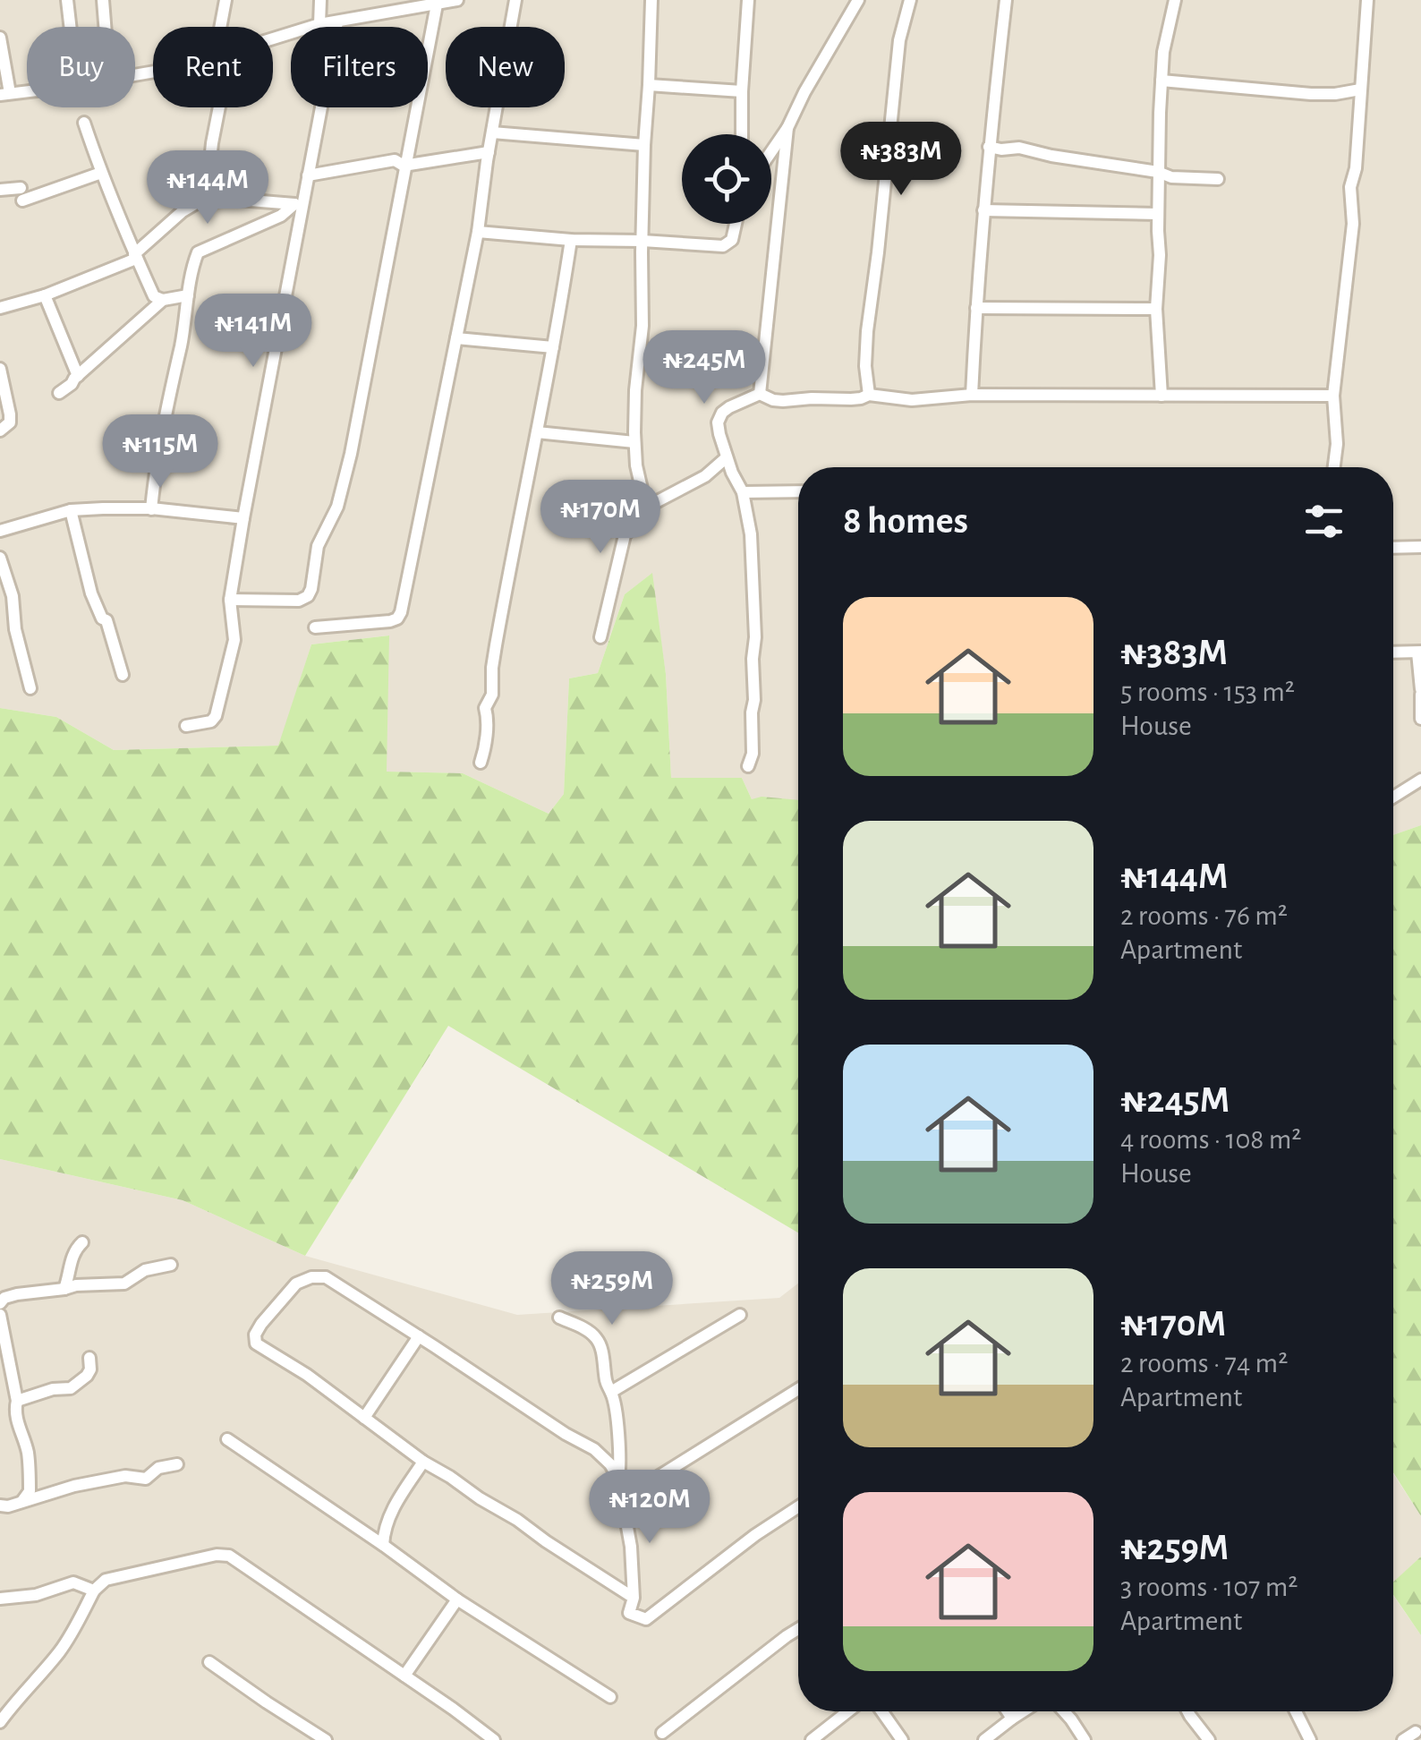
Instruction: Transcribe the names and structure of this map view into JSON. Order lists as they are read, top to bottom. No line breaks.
{"page":{"chip":["Buy","Rent","Filters","New"],"price":["₦383M","₦144M","₦141M","₦245M","₦115M","₦170M","₦259M","₦120M"],"heading":"8 homes","list":[{"name":"₦383M","note":"5 rooms · 153 m² · House"},{"name":"₦144M","note":"2 rooms · 76 m² · Apartment"},{"name":"₦245M","note":"4 rooms · 108 m² · House"},{"name":"₦170M","note":"2 rooms · 74 m² · Apartment"},{"name":"₦259M","note":"3 rooms · 107 m² · Apartment"}]}}
